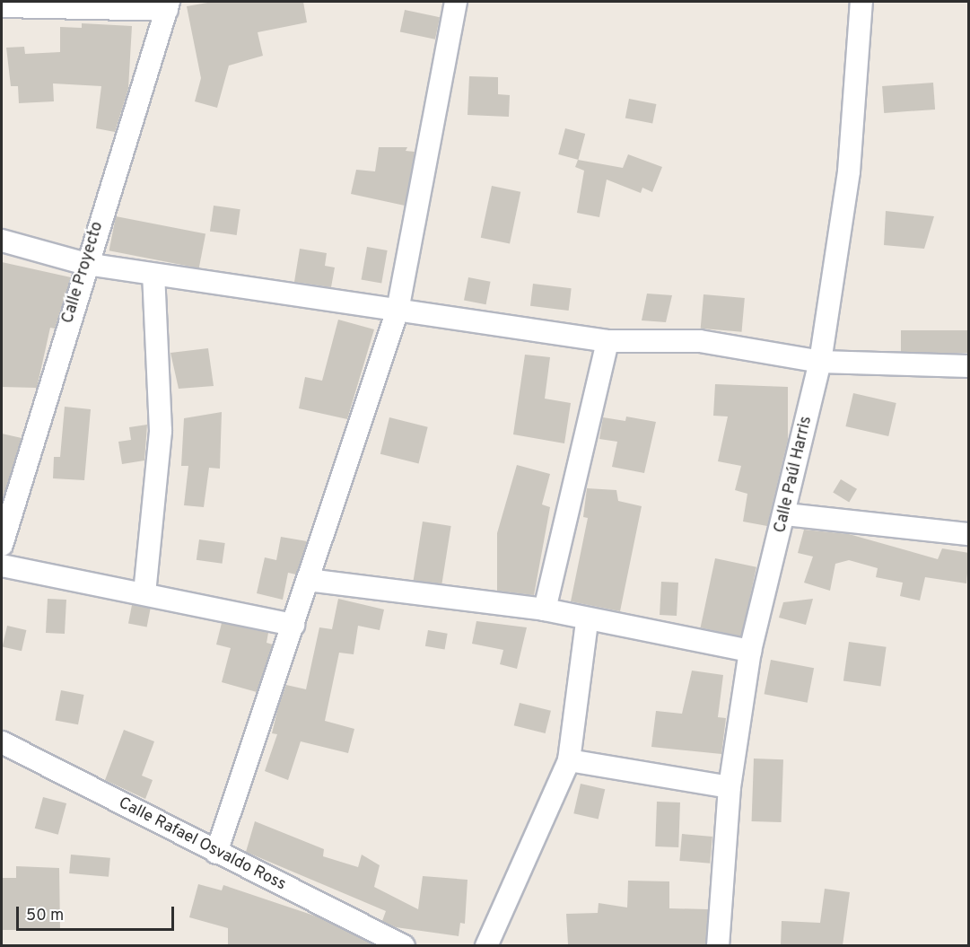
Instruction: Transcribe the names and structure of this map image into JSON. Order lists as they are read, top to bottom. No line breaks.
{"streets":{"street":["Calle Proyecto","Calle Paúl Harris","Calle Rafael Osvaldo Ross"]},"scale_bar":"50 m"}
